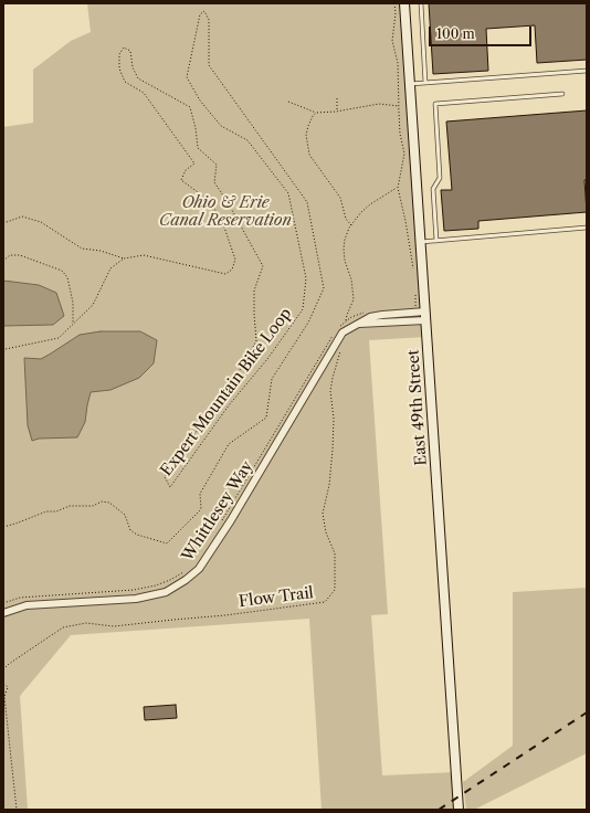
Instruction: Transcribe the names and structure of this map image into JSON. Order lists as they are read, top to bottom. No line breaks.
{"streets":{"street":["East 49th Street","Whittlesey Way"],"path":["Expert Mountain Bike Loop","Flow Trail"]},"crossings":[["East 49th Street","Whittlesey Way"],["Whittlesey Way","Flow Trail"]],"parks":["Ohio & Erie Canal Reservation"],"scale_bar":"100 m"}
